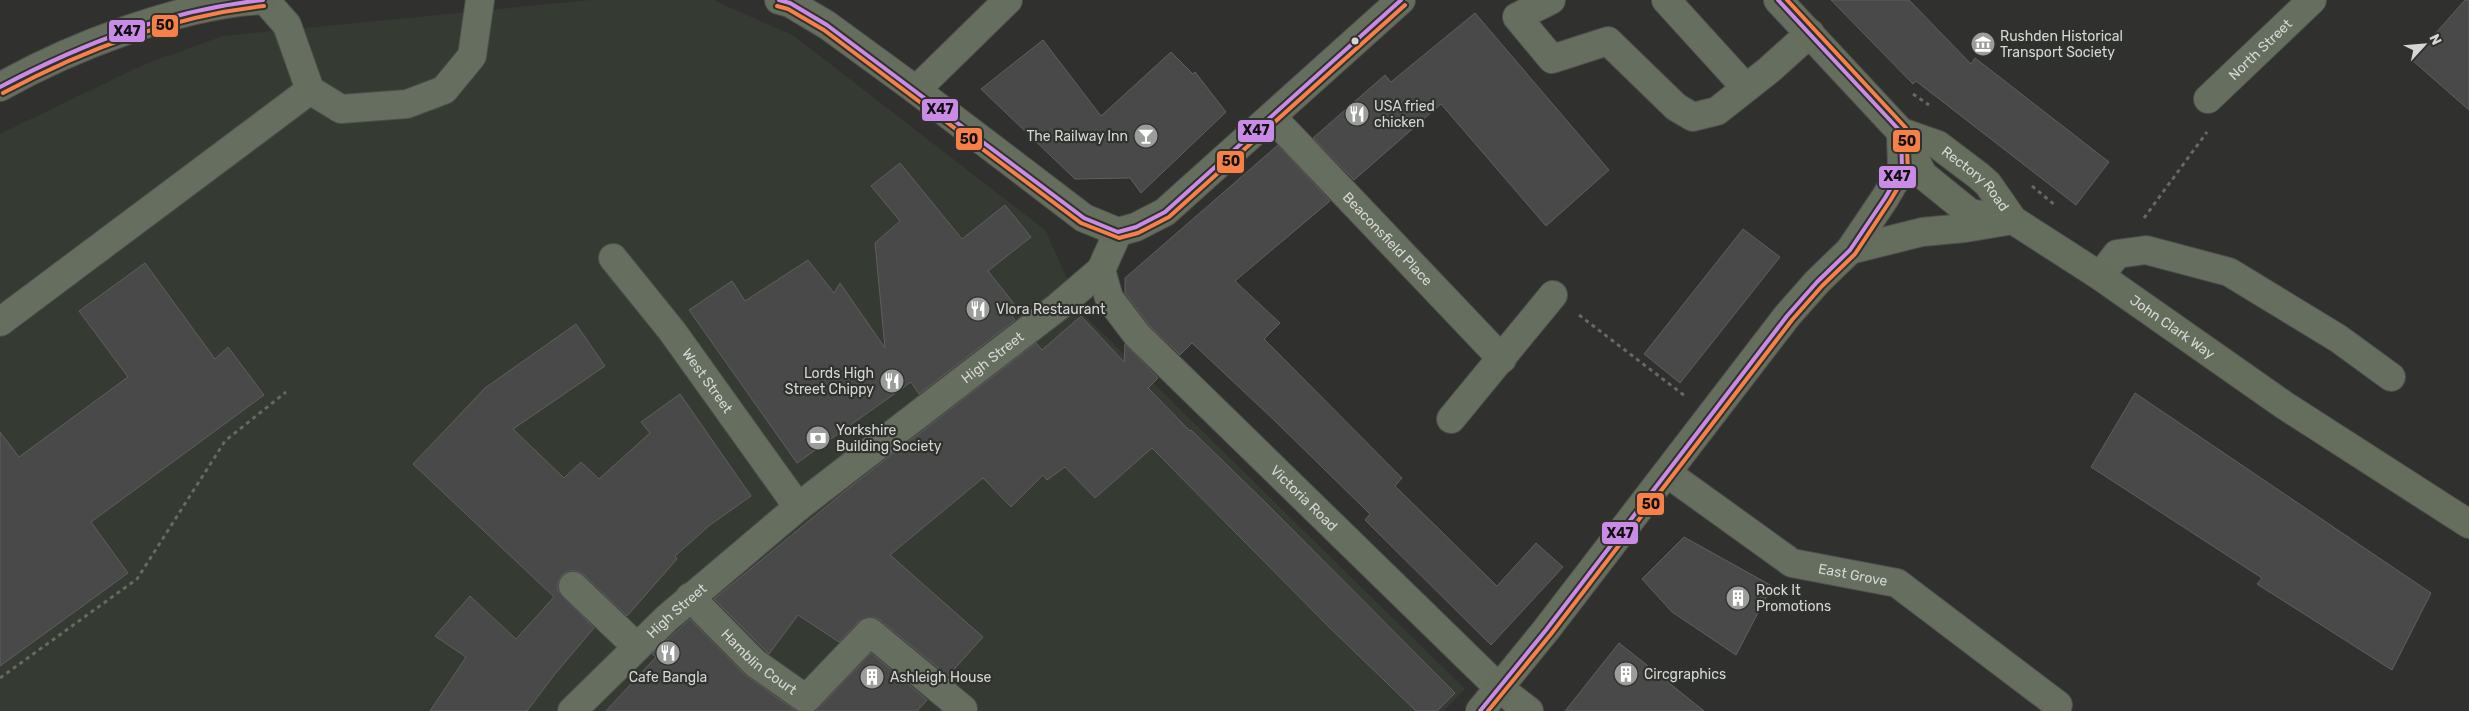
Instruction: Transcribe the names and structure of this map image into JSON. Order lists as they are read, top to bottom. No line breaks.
{"streets":{"main road":["Rectory Road","John Clark Way"],"street":["North Street","Beaconsfield Place","High Street","West Street","Victoria Road","East Grove","Hamblin Court"]},"crossings":[["Rectory Road","John Clark Way"],["High Street","West Street"],["High Street","Victoria Road"],["High Street","Hamblin Court"]],"places":{"museum":["Rushden Historical Transport Society"],"restaurant":["USA fried chicken","Vlora Restaurant","Lords High Street Chippy","Cafe Bangla"],"bar":["The Railway Inn"],"bank":["Yorkshire Building Society"],"building":["Rock It Promotions","Circgraphics","Ashleigh House"]},"lines":["transit line X47","transit line 50"],"north":"top right"}
